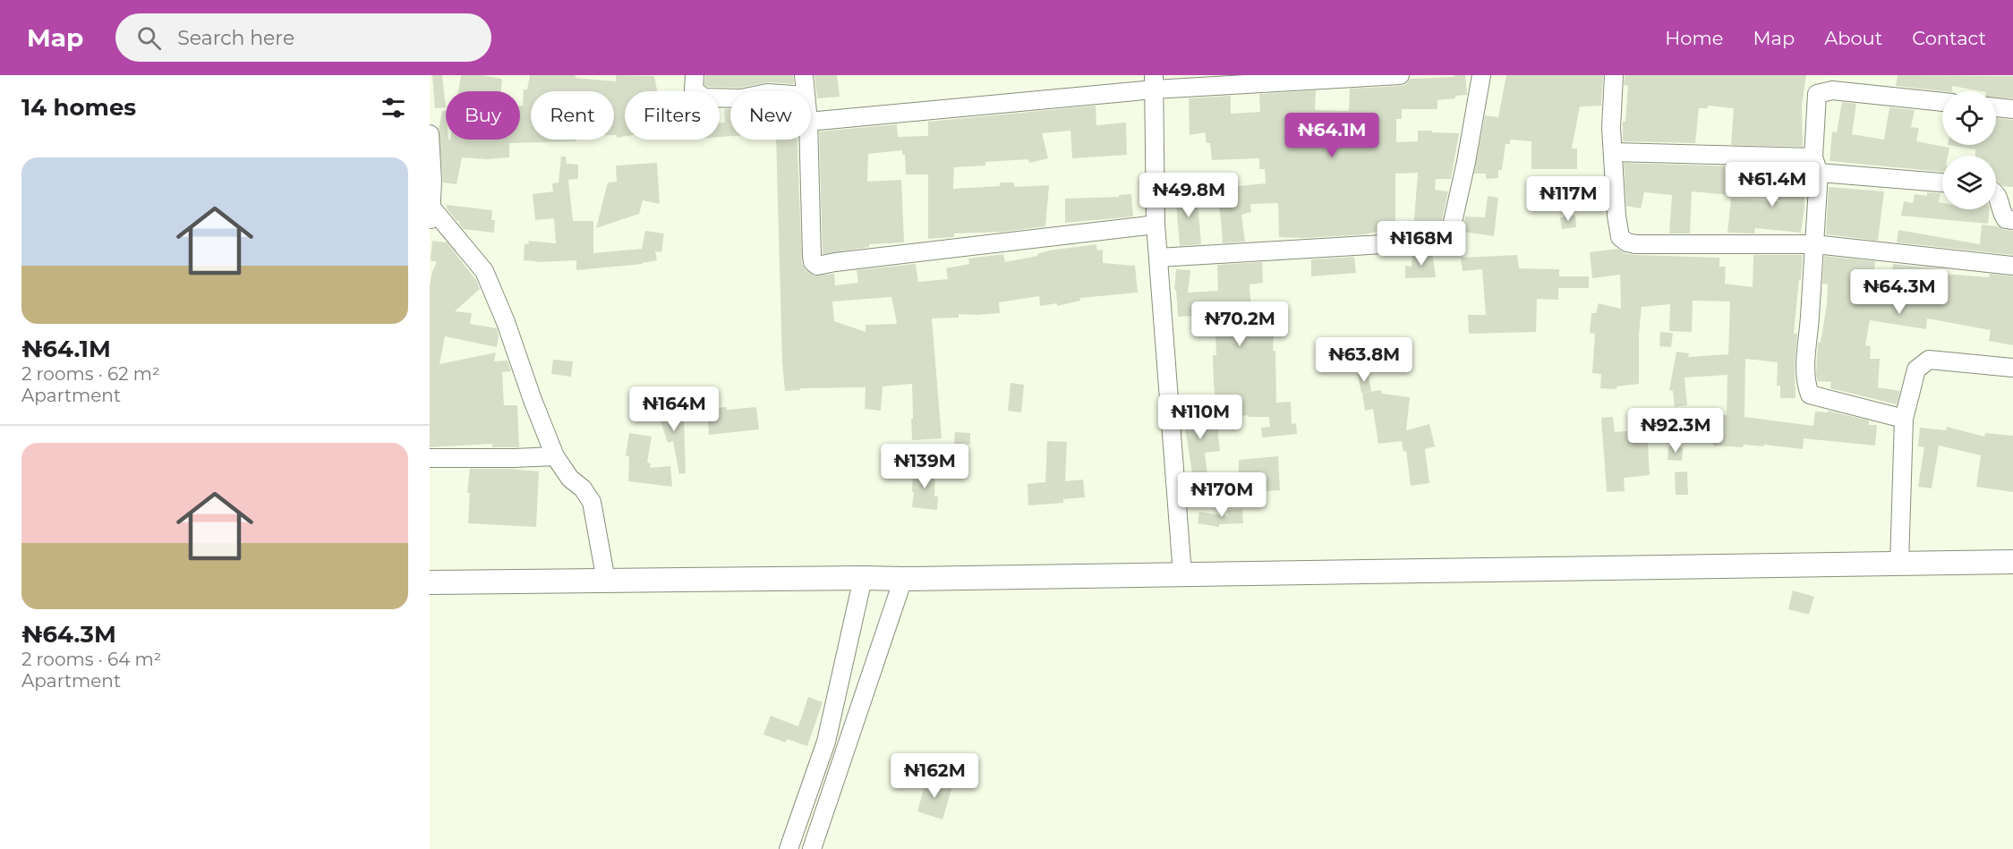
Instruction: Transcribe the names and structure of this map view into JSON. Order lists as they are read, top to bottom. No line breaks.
{"page":{"header":"Map","search":"Search here","nav":["Home","Map","About","Contact"],"heading":"14 homes","chip":["Buy","Rent","Filters","New"],"price":["₦64.1M","₦61.4M","₦49.8M","₦117M","₦168M","₦64.3M","₦70.2M","₦63.8M","₦164M","₦110M","₦92.3M","₦139M","₦170M","₦162M"],"list":[{"name":"₦64.1M","note":"2 rooms · 62 m² · Apartment"},{"name":"₦64.3M","note":"2 rooms · 64 m² · Apartment"}]}}
